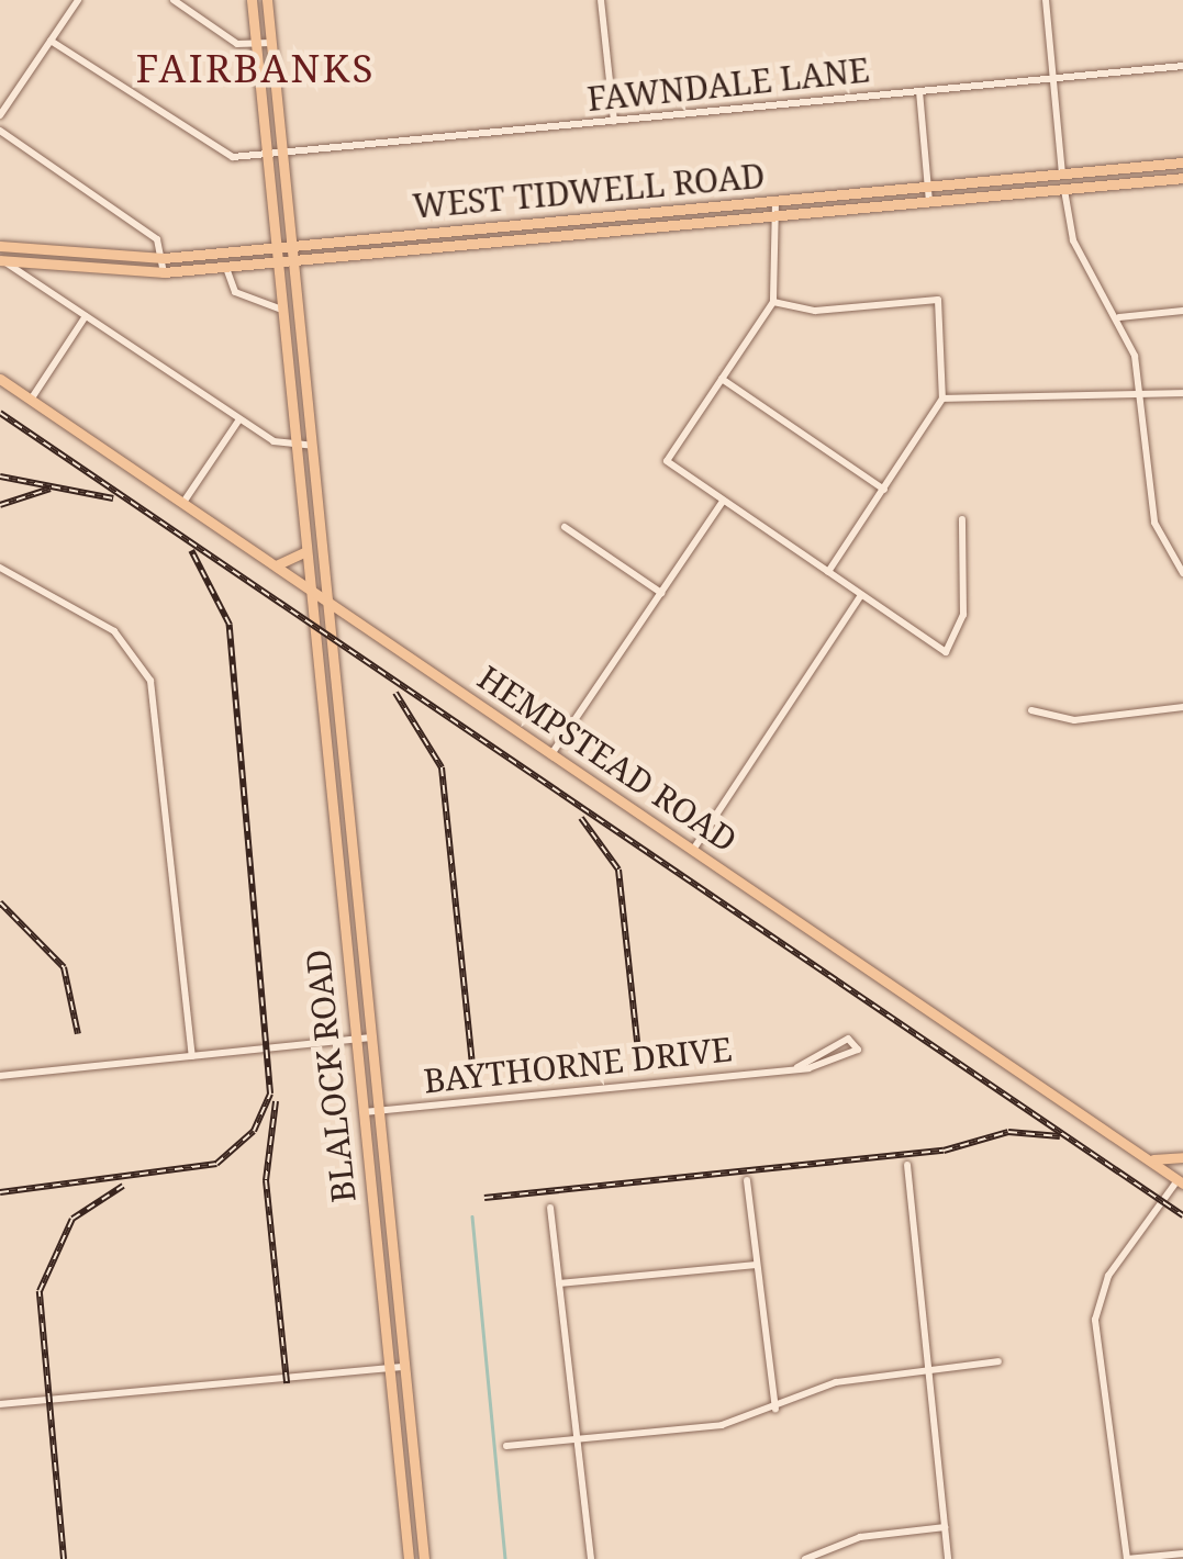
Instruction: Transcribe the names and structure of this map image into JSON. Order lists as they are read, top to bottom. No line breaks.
{"streets":{"main road":["WEST TIDWELL ROAD","HEMPSTEAD ROAD","BLALOCK ROAD"],"street":["FAWNDALE LANE","BAYTHORNE DRIVE"]},"crossings":[["FAWNDALE LANE","BLALOCK ROAD"],["WEST TIDWELL ROAD","BLALOCK ROAD"],["HEMPSTEAD ROAD","BLALOCK ROAD"],["BAYTHORNE DRIVE","BLALOCK ROAD"]],"districts":["FAIRBANKS"]}
